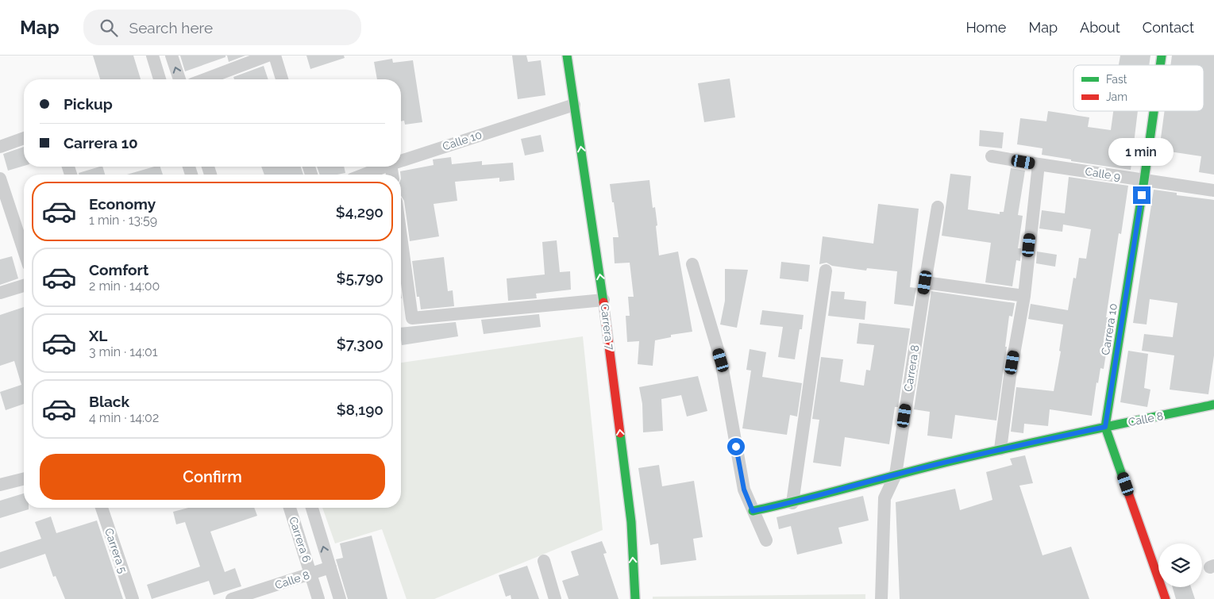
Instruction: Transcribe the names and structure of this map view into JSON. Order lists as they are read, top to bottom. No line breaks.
{"streets":{"street":["Calle 10","Calle 9","Carrera 7","Carrera 10","Carrera 8","Calle 8","Carrera 6","Carrera 5"]},"crossings":[["Calle 10","Carrera 7"],["Calle 9","Carrera 10"],["Carrera 10","Calle 8"],["Carrera 8","Calle 8"],["Calle 8","Carrera 6"]],"one_way":["Carrera 7"],"legend":["Fast","Jam"],"page":{"header":"Map","search":"Search here","nav":["Home","Map","About","Contact"],"banner":["Pickup","Carrera 10"],"bubble":"1 min","list":[{"name":"Economy","note":"1 min · 13:59","value":"$4,290"},{"name":"Comfort","note":"2 min · 14:00","value":"$5,790"},{"name":"XL","note":"3 min · 14:01","value":"$7,300"},{"name":"Black","note":"4 min · 14:02","value":"$8,190"}],"buttons":"Confirm"}}
